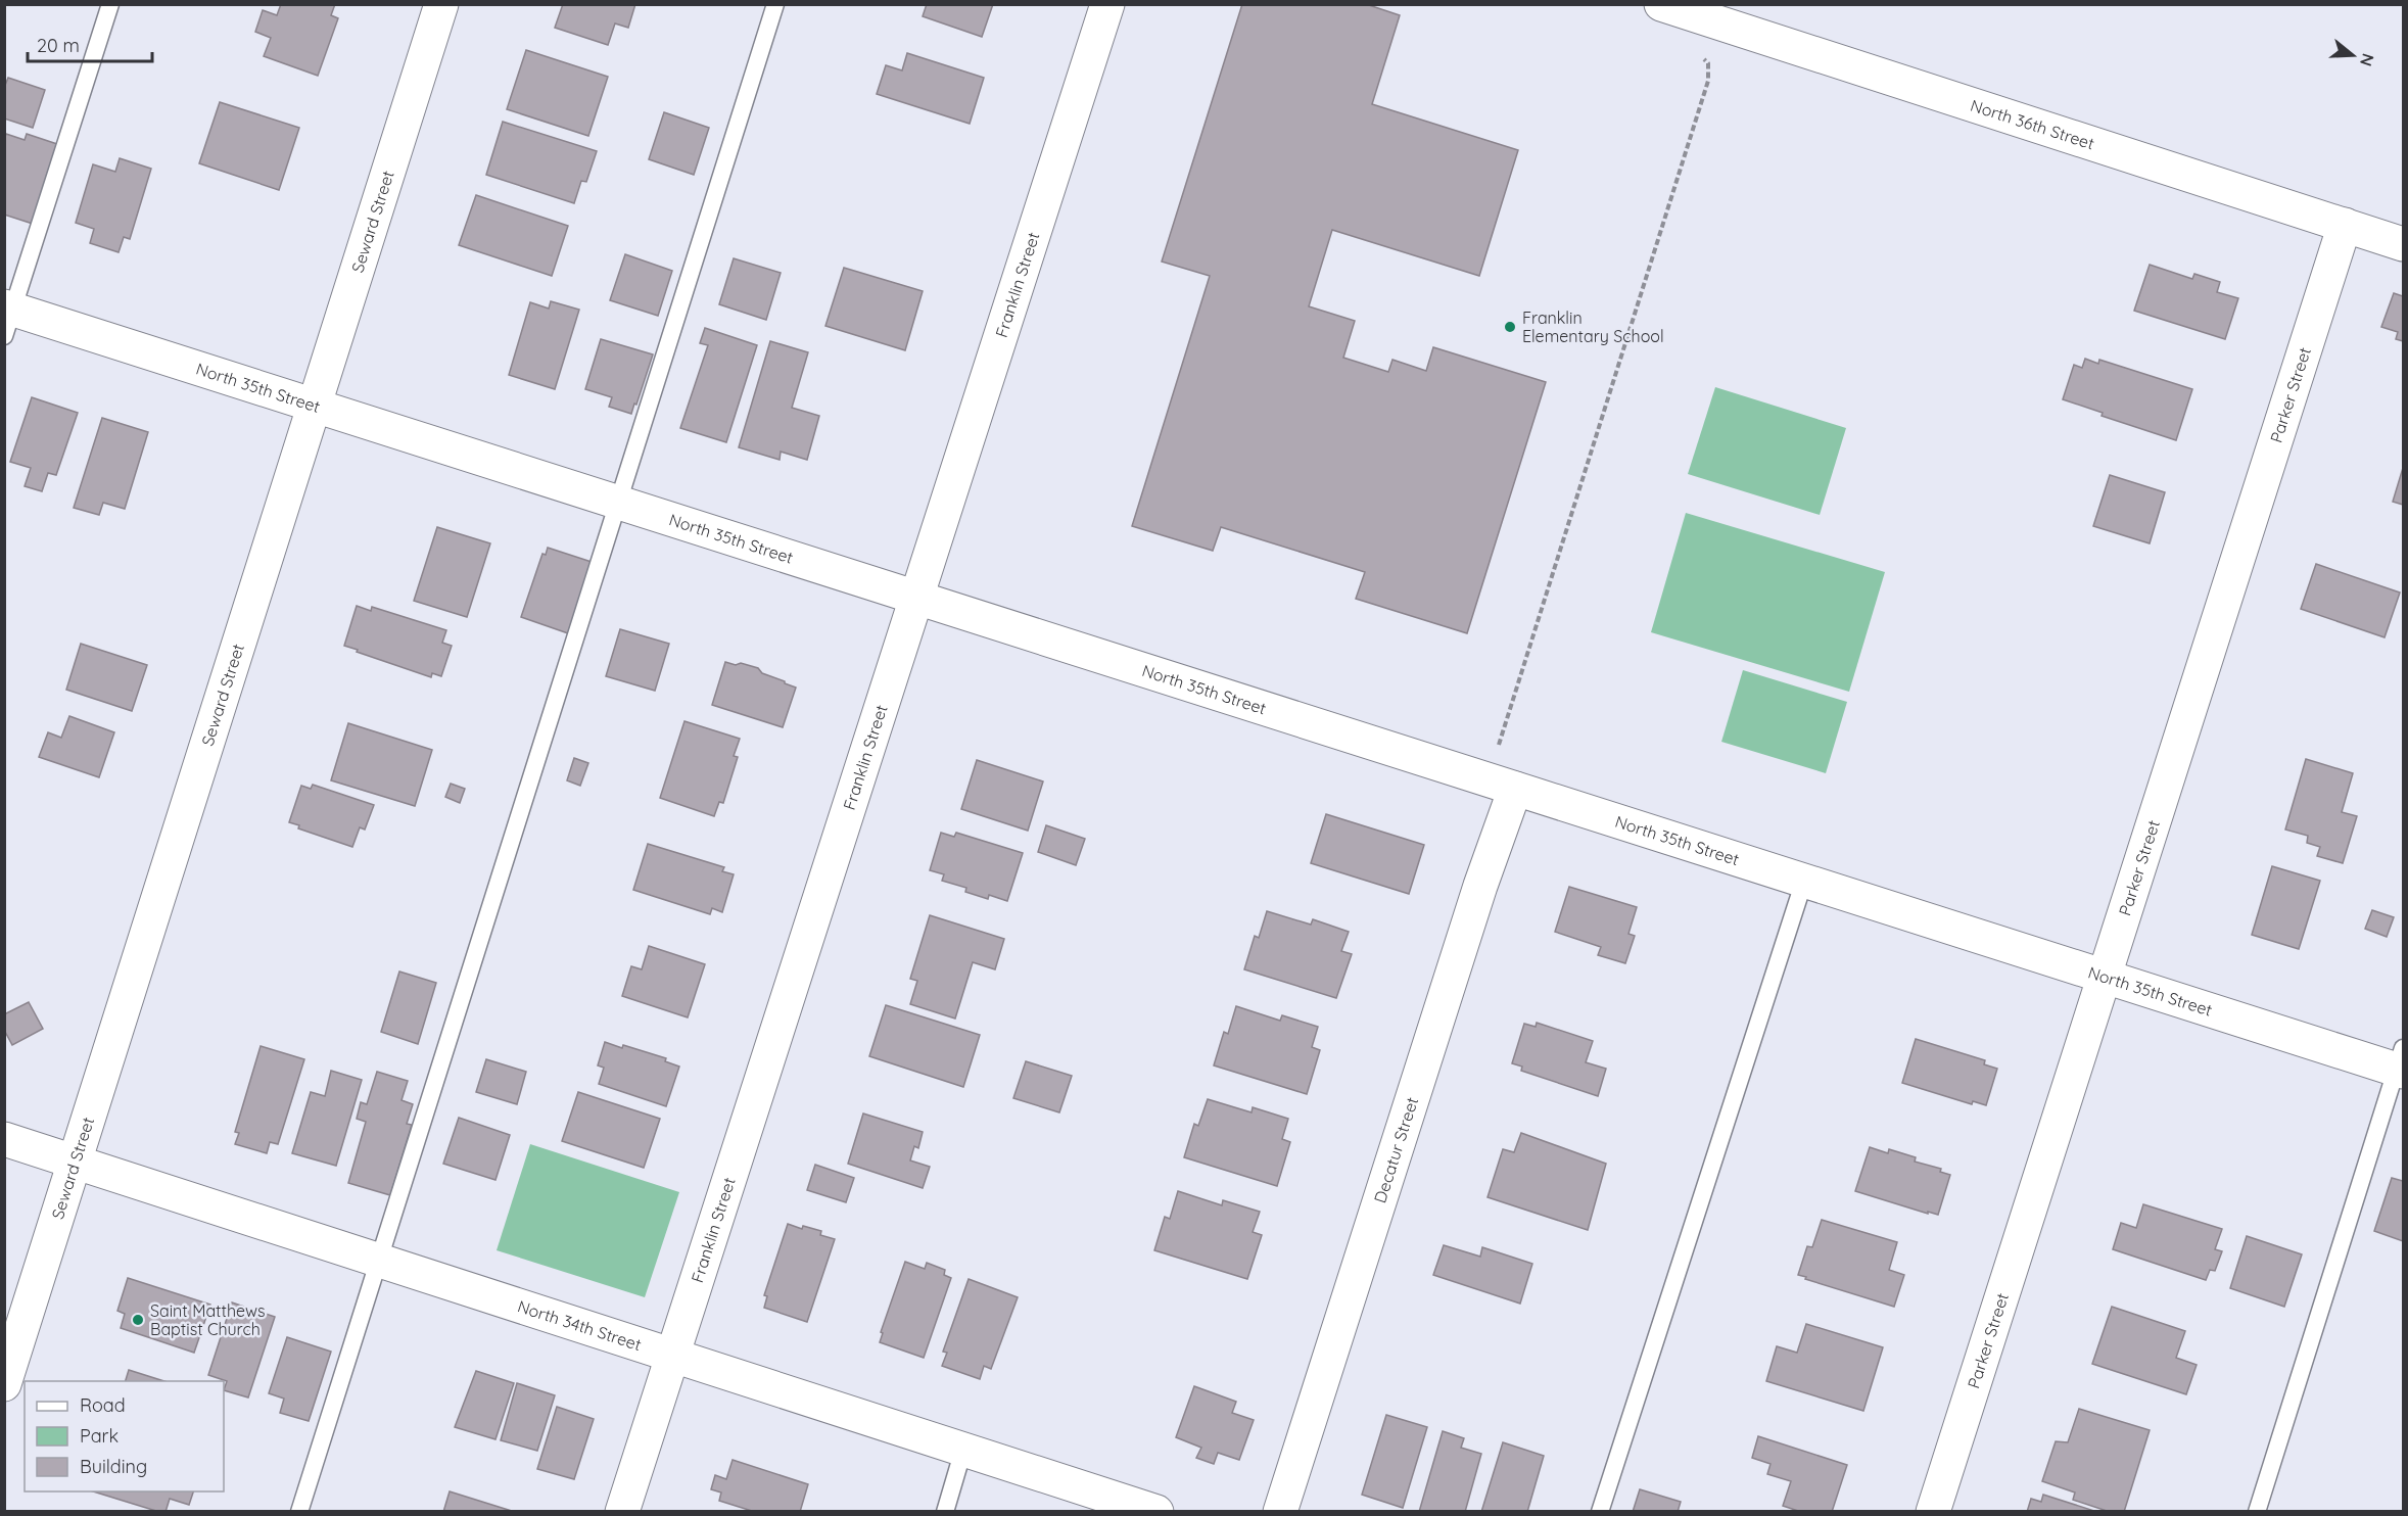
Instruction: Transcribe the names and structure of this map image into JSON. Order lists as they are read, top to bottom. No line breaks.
{"streets":{"street":["North 36th Street","Seward Street","Franklin Street","North 35th Street","Parker Street","Decatur Street","North 34th Street"]},"crossings":[["North 36th Street","Parker Street"],["Seward Street","North 35th Street"],["Seward Street","North 34th Street"],["Franklin Street","North 35th Street"],["Franklin Street","North 34th Street"],["North 35th Street","Parker Street"],["North 35th Street","Decatur Street"]],"places":["Franklin Elementary School","Saint Matthews Baptist Church"],"legend":["Road","Park","Building"],"scale_bar":"20 m","north":"right"}
